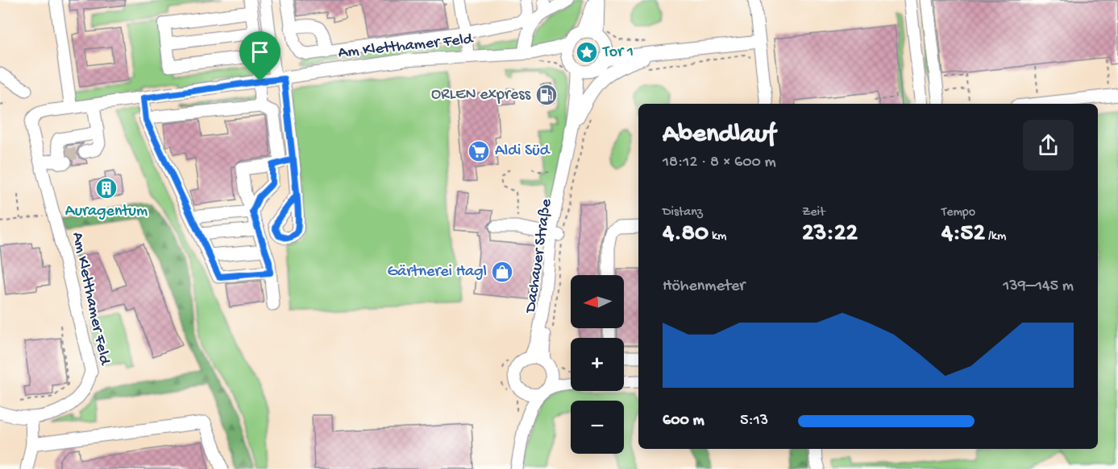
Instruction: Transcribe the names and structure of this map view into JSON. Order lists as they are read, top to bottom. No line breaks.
{"streets":{"street":["Am Kletthamer Feld","Dachauer Straße"]},"crossings":[["Am Kletthamer Feld","Dachauer Straße"]],"places":{"place":["Tor 1"],"fuel station":["ORLEN express"],"supermarket":["Aldi Süd"],"building":["Auragentum"],"shop":["Gärtnerei Hagl"]},"north":"left","page":{"heading":["Abendlauf","18:12 · 8 × 600 m"],"stats":[["Distanz","4.80 km"],["Zeit","23:22"],["Tempo","4:52 /km"]],"chart":["Höhenmeter","139–145 m"],"map_buttons":["+","−"],"list":[{"name":"600 m","note":"5:13"}]}}
